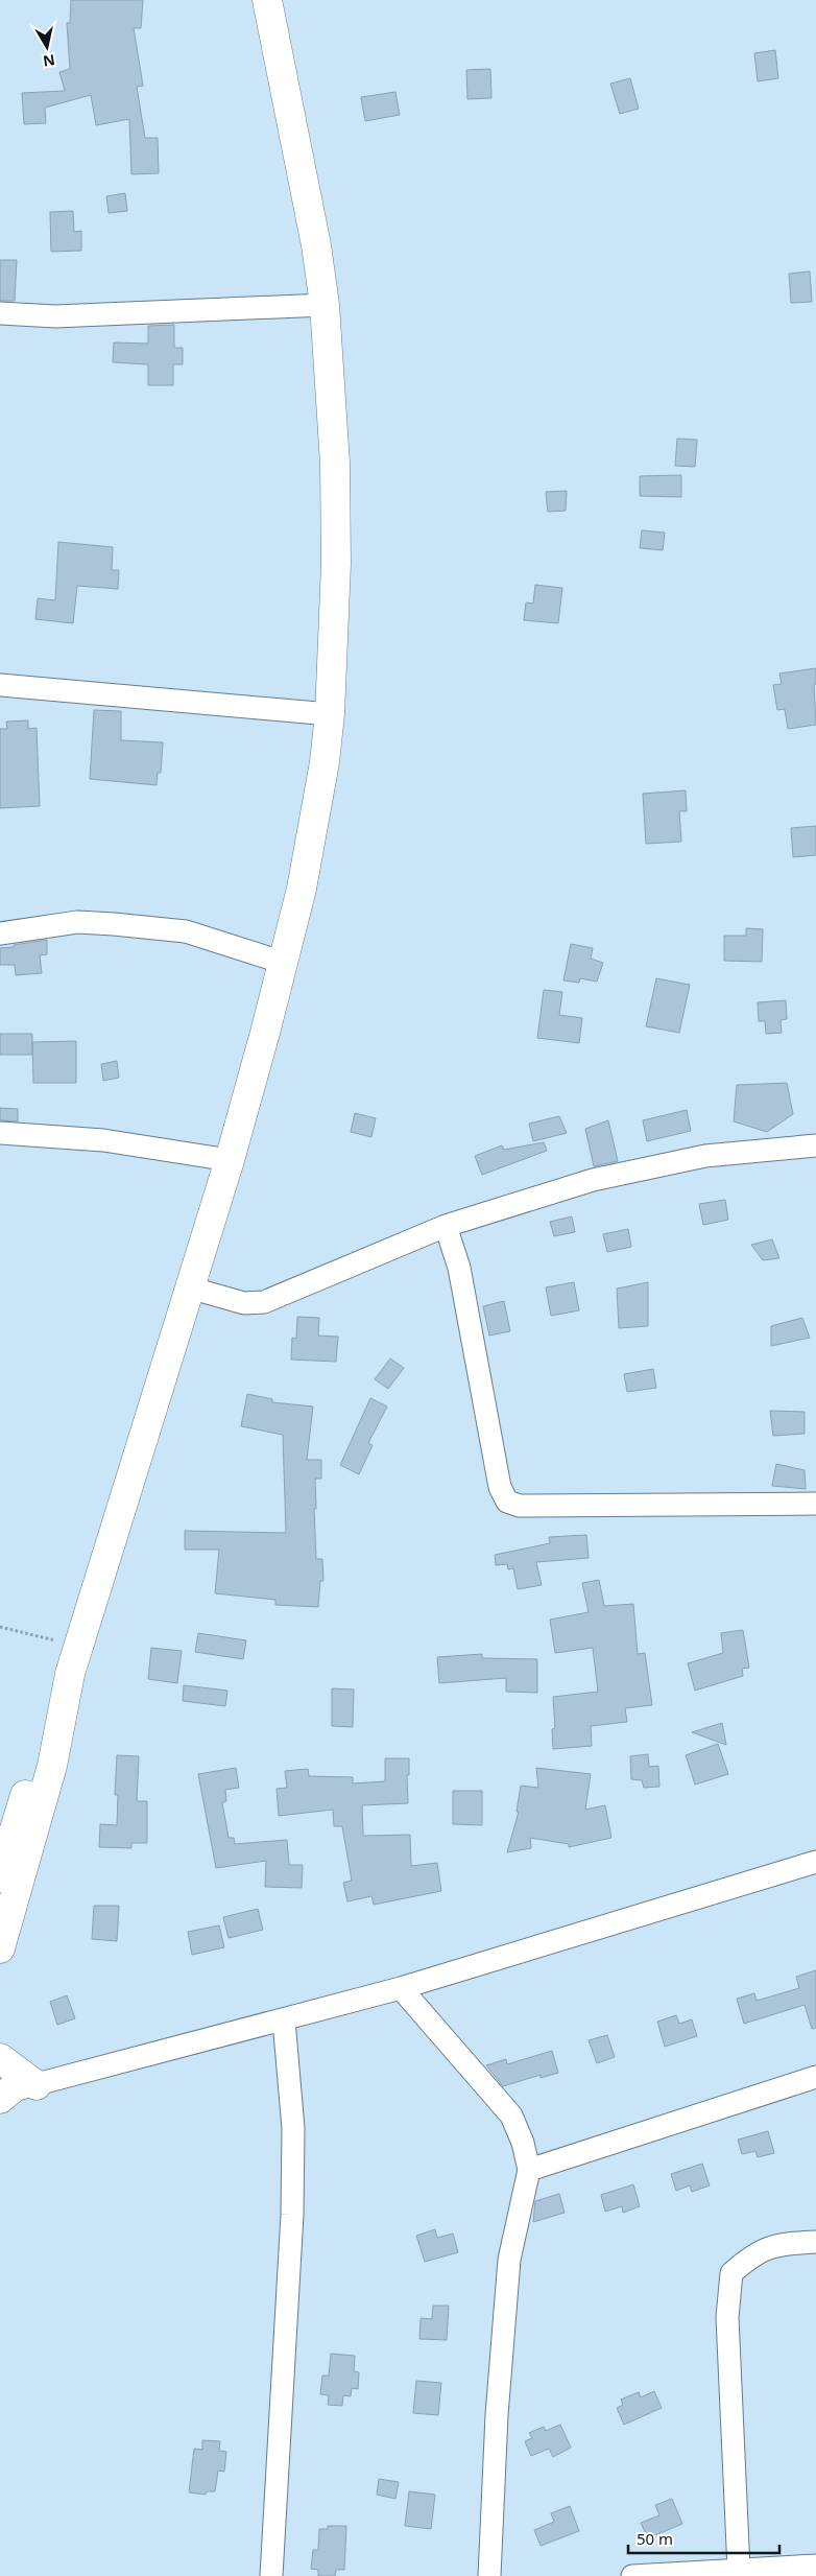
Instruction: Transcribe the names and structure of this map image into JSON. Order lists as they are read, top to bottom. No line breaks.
{"scale_bar":"50 m","north":"bottom"}
